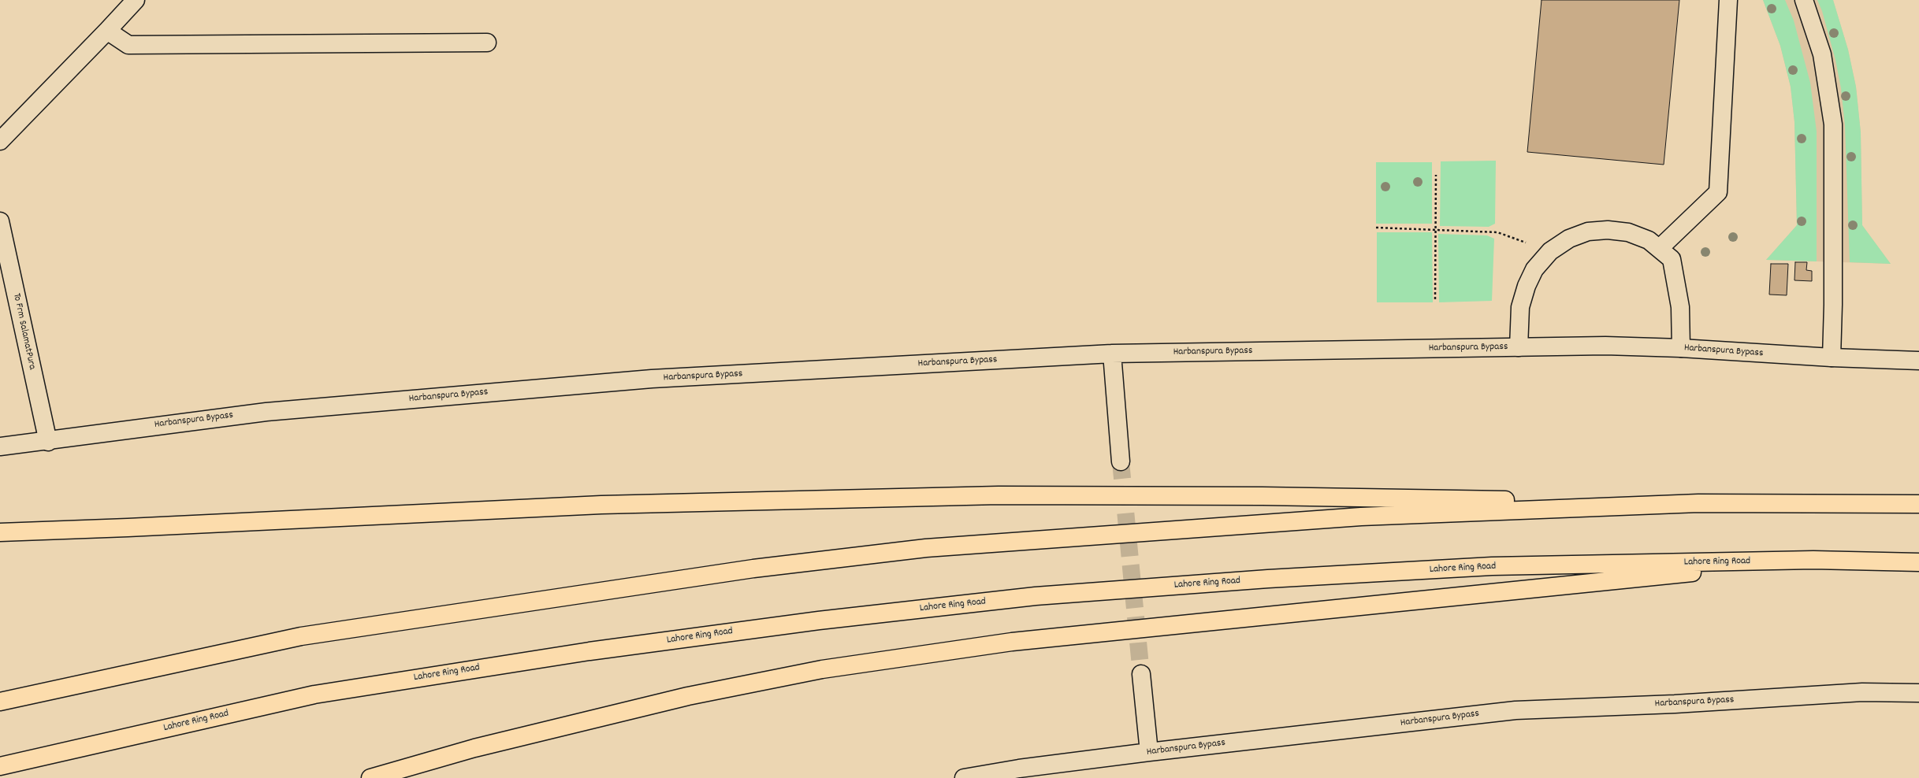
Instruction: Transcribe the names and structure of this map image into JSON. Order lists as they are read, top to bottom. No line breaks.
{"streets":{"highway":["Lahore Ring Road"],"street":["To Frm SalamatPura","Harbanspura Bypass"]},"crossings":[["To Frm SalamatPura","Harbanspura Bypass"]]}
